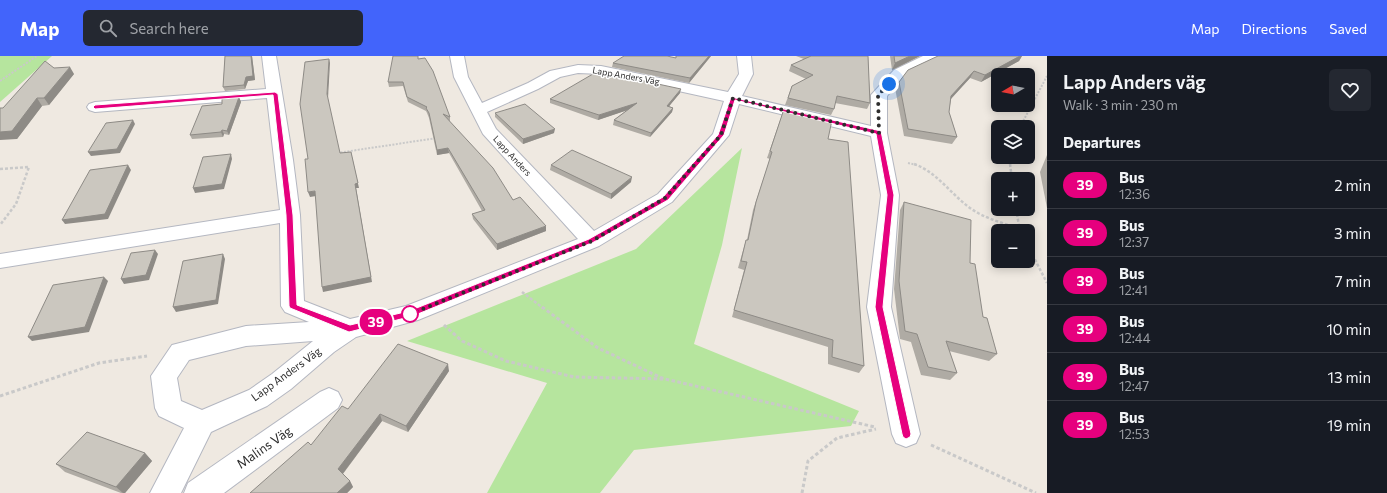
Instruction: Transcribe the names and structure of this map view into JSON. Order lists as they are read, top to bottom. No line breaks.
{"streets":{"street":["Lapp Anders Väg","Lapp Anders","Malins Väg"]},"crossings":[["Lapp Anders Väg","Lapp Anders"]],"lines":["bus line 39"],"north":"left","page":{"header":"Map","search":"Search here","nav":["Map","Directions","Saved"],"on_map":"39","heading":[["Lapp Anders väg","Walk · 3 min · 230 m"],"Departures"],"map_buttons":["+","−"],"list":[{"mark":"39","name":"Bus","note":"12:36","value":"2 min"},{"mark":"39","name":"Bus","note":"12:37","value":"3 min"},{"mark":"39","name":"Bus","note":"12:41","value":"7 min"},{"mark":"39","name":"Bus","note":"12:44","value":"10 min"},{"mark":"39","name":"Bus","note":"12:47","value":"13 min"},{"mark":"39","name":"Bus","note":"12:53","value":"19 min"}]}}
